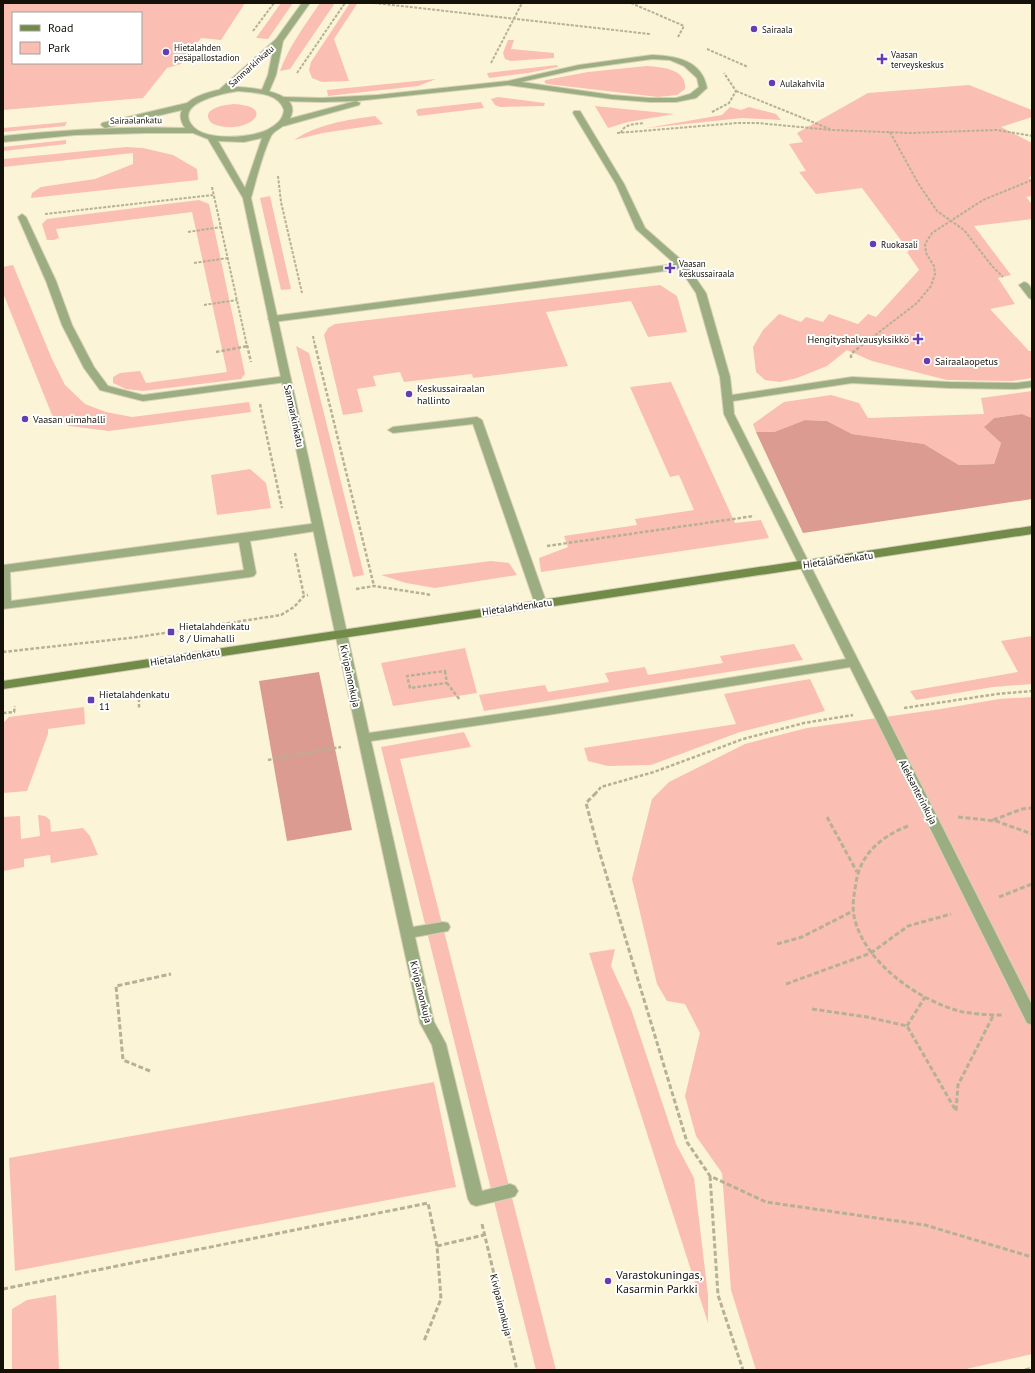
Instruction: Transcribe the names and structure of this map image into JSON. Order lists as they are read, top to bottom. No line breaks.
{"streets":{"main road":["Hietalahdenkatu"],"street":["Sanmarkinkatu","Sairaalankatu","Kivipainonkuja","Aleksanterinkuja"]},"crossings":[["Sanmarkinkatu","Sairaalankatu"],["Sanmarkinkatu","Hietalahdenkatu"],["Sanmarkinkatu","Kivipainonkuja"],["Hietalahdenkatu","Kivipainonkuja"],["Hietalahdenkatu","Aleksanterinkuja"]],"places":{"other":["Sairaala","Hietalahden pesäpallostadion","Aulakahvila","Ruokasali","Sairaalaopetus","Keskussairaalan hallinto","Vaasan uimahalli","Varastokuningas, Kasarmin Parkki"],"health":["Vaasan terveyskeskus","Vaasan keskussairaala","Hengityshalvausyksikkö"],"transit":["Hietalahdenkatu 8 / Uimahalli","Hietalahdenkatu 11"]},"legend":["Road","Park"]}
